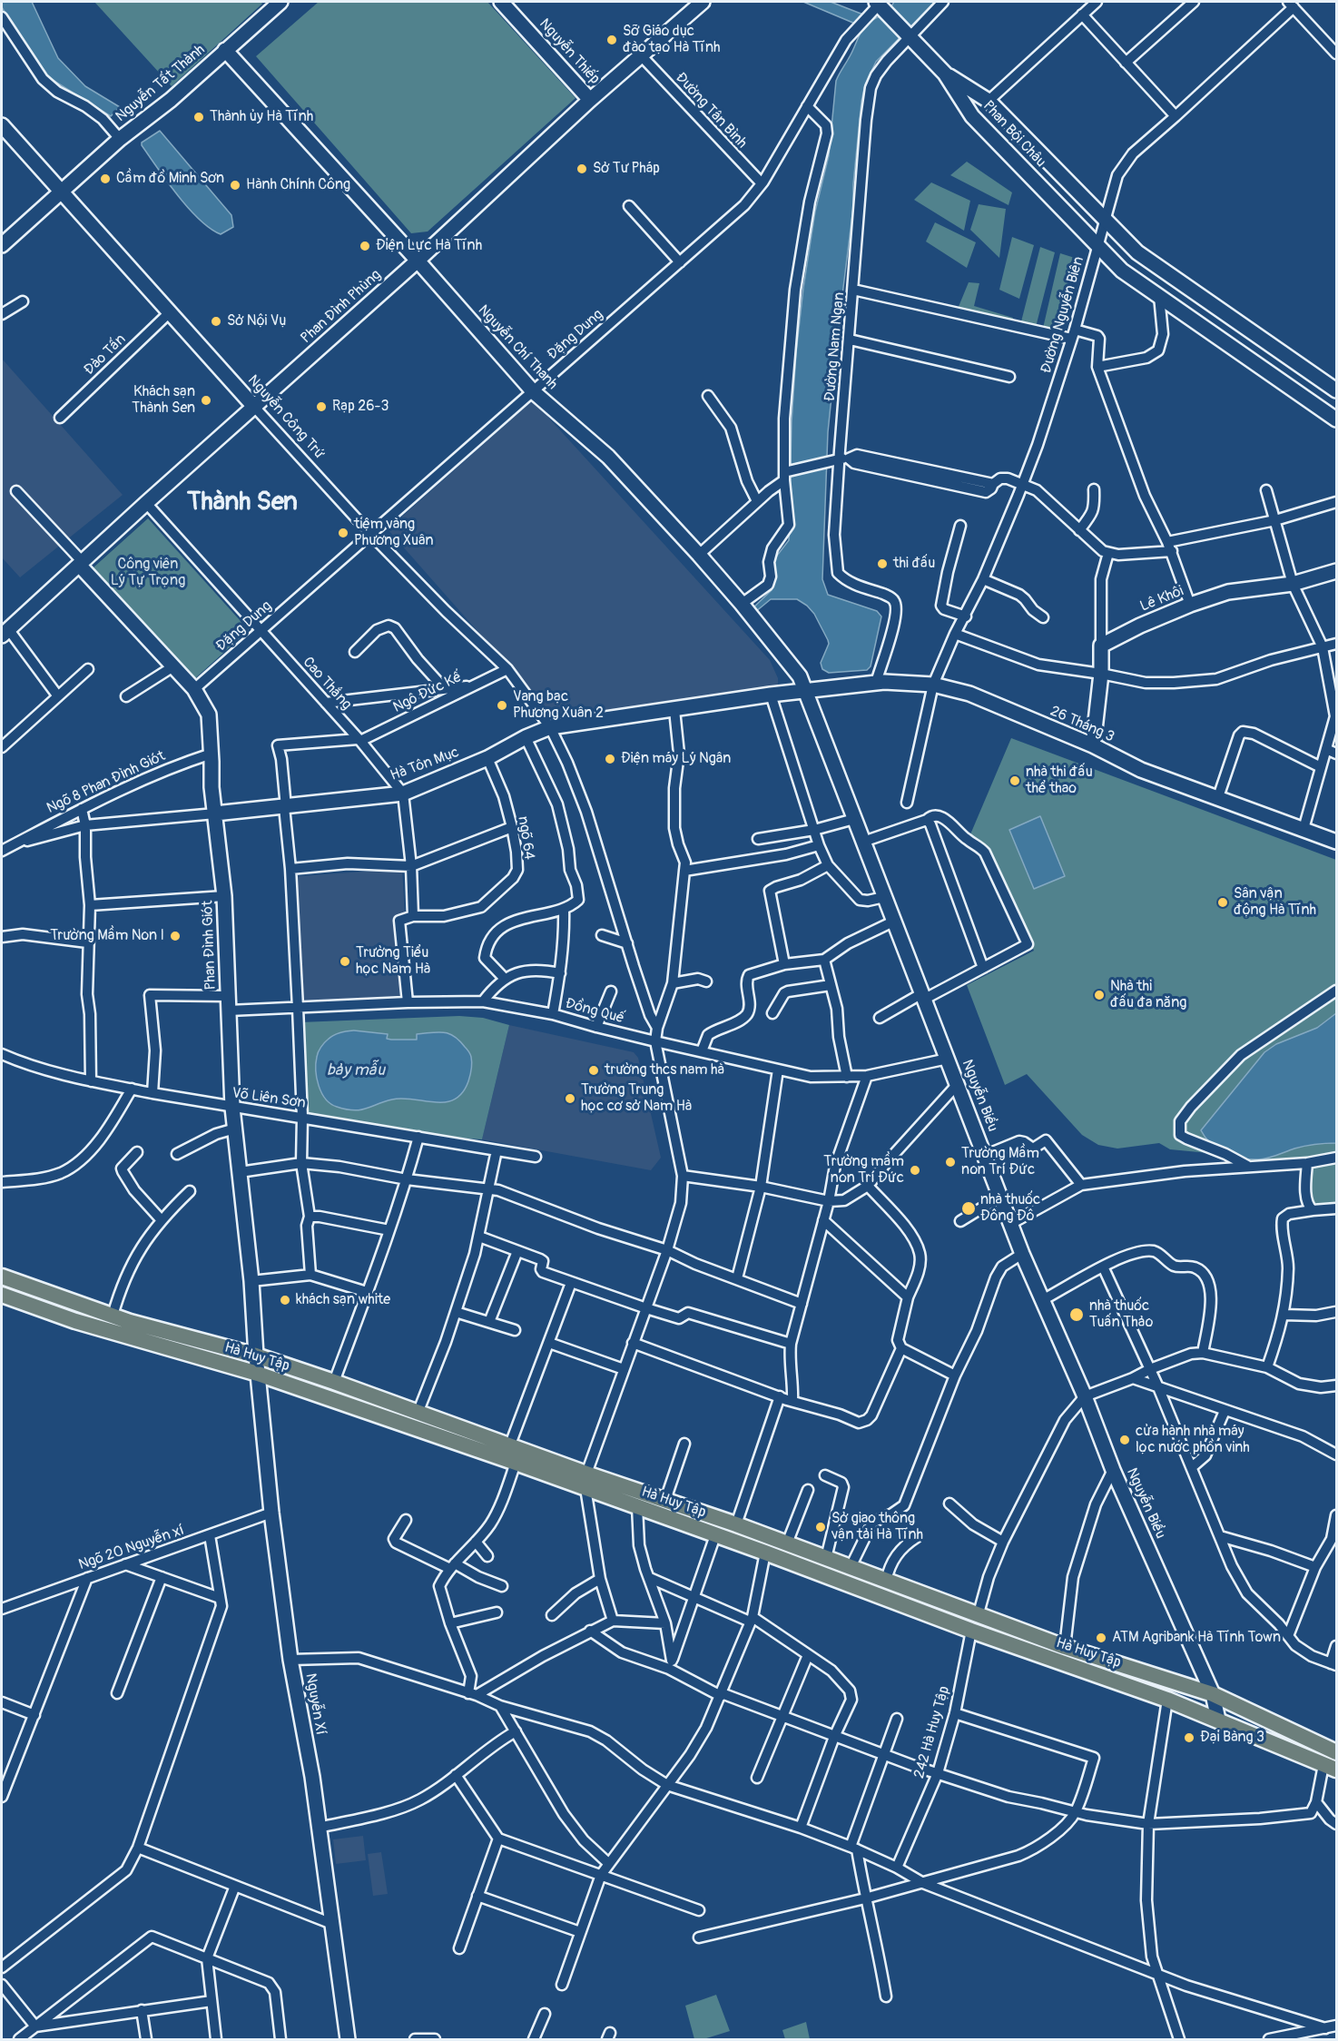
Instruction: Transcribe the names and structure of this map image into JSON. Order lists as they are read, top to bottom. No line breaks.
{"streets":{"main road":["Hà Huy Tập"],"street":["Nguyễn Thiếp","Nguyễn Tất Thành","Đường Tân Bình","Phan Bội Châu","Phan Đình Phùng","Đường Nguyễn Biên","Đặng Dung","Đường Nam Ngạn","Nguyễn Chí Thanh","Đào Tấn","Nguyễn Công Trứ","Lê Khôi","Cao Thắng","Ngô Đức Kế","26 Tháng 3","Hà Tôn Mục","Ngõ 8 Phan Đình Giót","ngõ 64","Phan Đình Giót","Đồng Quế","Nguyễn Biểu","Võ Liên Sơn","Ngõ 20 Nguyễn xí","Nguyễn Xí","242 Hà Huy Tập"]},"crossings":[["Nguyễn Thiếp","Phan Đình Phùng"],["Nguyễn Tất Thành","Nguyễn Chí Thanh"],["Nguyễn Tất Thành","Nguyễn Công Trứ"],["Đường Tân Bình","Phan Đình Phùng"],["Đường Tân Bình","Đặng Dung"],["Phan Bội Châu","Đường Nguyễn Biên"],["Phan Đình Phùng","Nguyễn Chí Thanh"],["Phan Đình Phùng","Nguyễn Công Trứ"],["Phan Đình Phùng","Cao Thắng"],["Phan Đình Phùng","Phan Đình Giót"],["Đường Nguyễn Biên","26 Tháng 3"],["Đặng Dung","Nguyễn Chí Thanh"],["Đặng Dung","Nguyễn Công Trứ"],["Đặng Dung","Cao Thắng"],["Đặng Dung","Phan Đình Giót"],["Đường Nam Ngạn","26 Tháng 3"],["Nguyễn Chí Thanh","26 Tháng 3"],["Nguyễn Chí Thanh","Hà Tôn Mục"],["Nguyễn Chí Thanh","Nguyễn Biểu"],["Đào Tấn","Nguyễn Công Trứ"],["Nguyễn Công Trứ","Ngô Đức Kế"],["Nguyễn Công Trứ","Hà Tôn Mục"],["Cao Thắng","Ngô Đức Kế"],["Cao Thắng","Hà Tôn Mục"],["26 Tháng 3","Hà Tôn Mục"],["26 Tháng 3","Nguyễn Biểu"],["Hà Tôn Mục","Ngõ 8 Phan Đình Giót"],["Hà Tôn Mục","ngõ 64"],["Hà Tôn Mục","Phan Đình Giót"],["Hà Tôn Mục","Nguyễn Biểu"],["Ngõ 8 Phan Đình Giót","Phan Đình Giót"],["Phan Đình Giót","Đồng Quế"],["Phan Đình Giót","Võ Liên Sơn"],["Phan Đình Giót","Hà Huy Tập"],["Phan Đình Giót","Nguyễn Xí"],["Đồng Quế","Nguyễn Biểu"],["Nguyễn Biểu","Hà Huy Tập"],["Hà Huy Tập","Nguyễn Xí"],["Hà Huy Tập","242 Hà Huy Tập"],["Ngõ 20 Nguyễn xí","Nguyễn Xí"]],"districts":["Thành Sen"],"water":["bảy mẫu"],"parks":["Công viên Lý Tự Trọng"],"places":["Sỡ Giáo dục đào tạo Hà Tĩnh","Thành ủy Hà Tĩnh","Sở Tư Pháp","Cầm đồ Minh Sơn","Hành Chính Công","Điện Lực Hà Tĩnh","Sở Nội Vụ","Khách sạn Thành Sen","Rạp 26-3","tiệm vàng Phương Xuân","thi đấu","Vang bạc Phương Xuân 2","Điện máy Lý Ngân","nhà thi đấu thể thao","Sân vận động Hà Tĩnh","Trường Mầm Non I","Trường Tiểu học Nam Hà","Nhà thi đấu đa năng","trường thcs nam hà","Trường Trung học cơ sở Nam Hà","Trường Mầm non Trí Đức","Trường mầm non Trí Đức","nhà thuốc Đông Đô","khách sạn white","nhà thuốc Tuấn Thảo","cửa hành nhà máy lọc nước phồn vinh","Sở giao thông vận tải Hà Tĩnh","ATM Agribank Hà Tĩnh Town","Đại Bàng 3"]}
